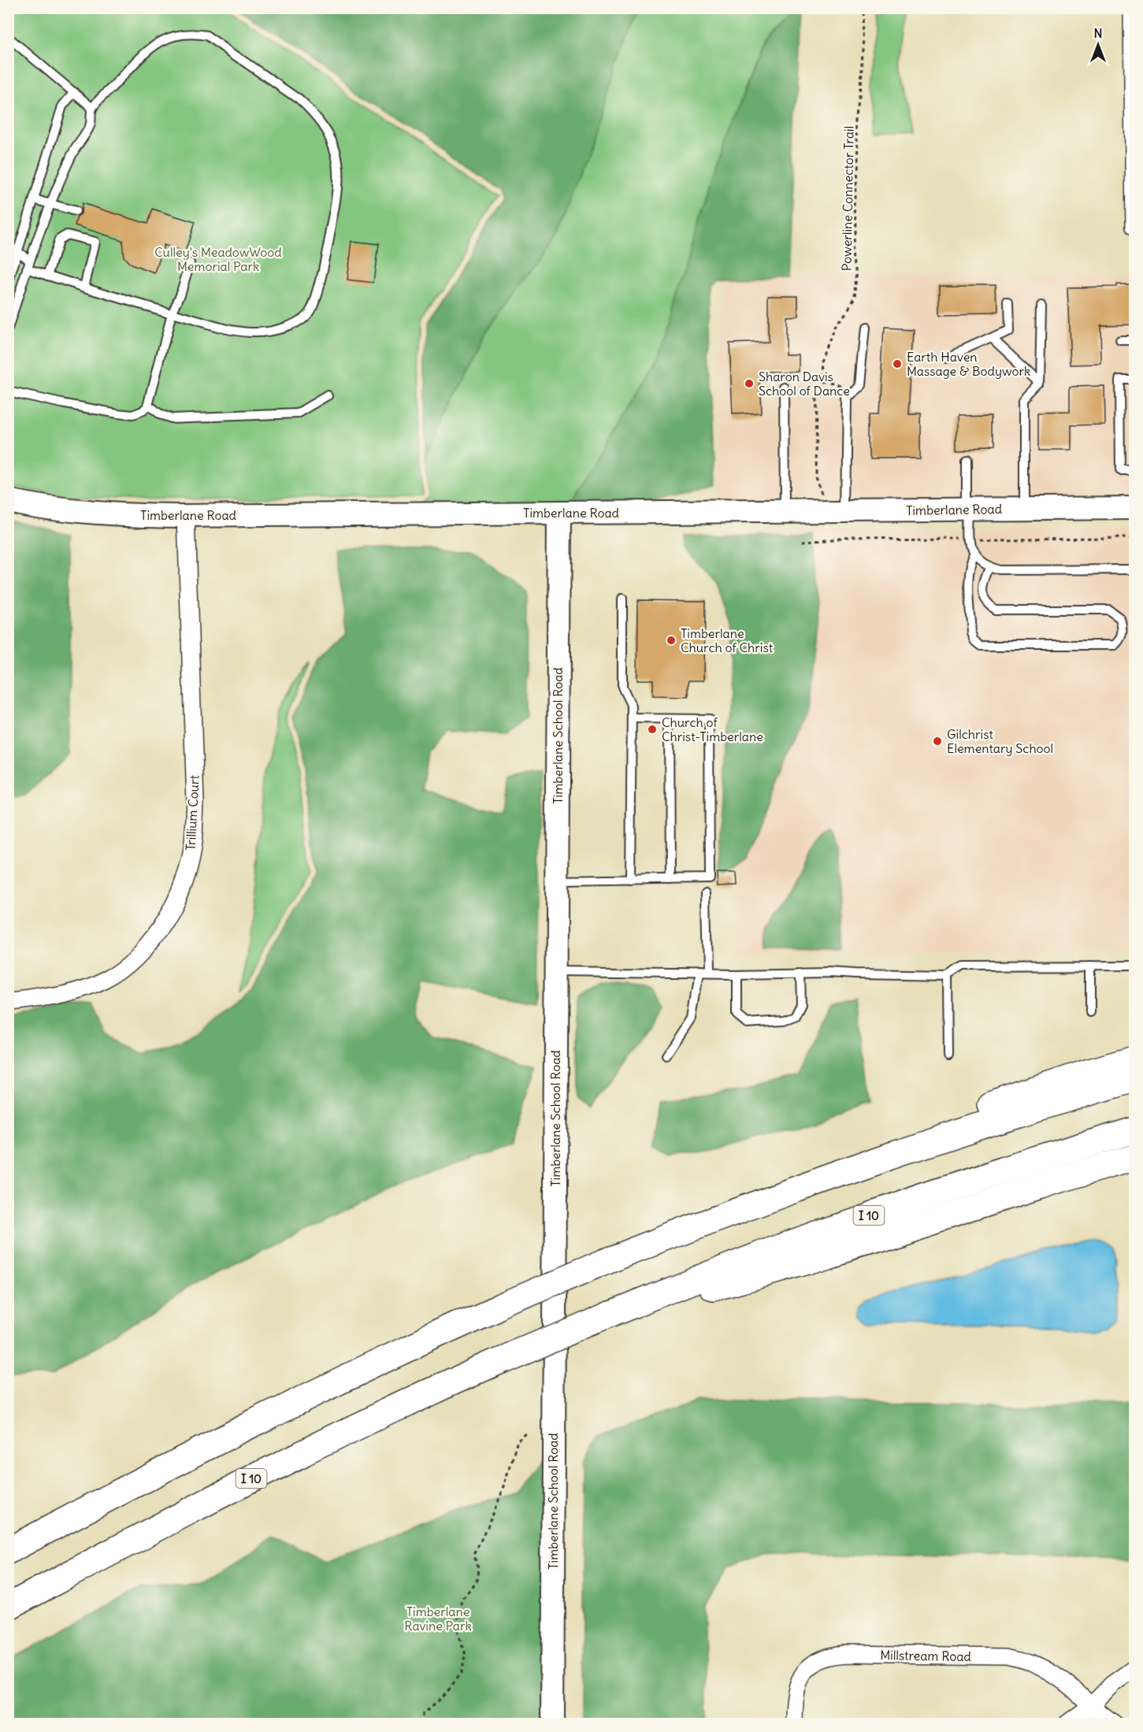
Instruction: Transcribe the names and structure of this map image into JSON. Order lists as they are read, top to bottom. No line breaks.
{"streets":{"highway":["I 10"],"street":["Timberlane Road","Timberlane School Road","Trillium Court","Millstream Road"],"path":["Powerline Connector Trail"]},"crossings":[["Powerline Connector Trail","Timberlane Road"],["Timberlane Road","Timberlane School Road"],["Timberlane Road","Trillium Court"]],"parks":["Culley's MeadowWood Memorial Park","Timberlane Ravine Park"],"places":["Earth Haven Massage & Bodywork","Sharon Davis School of Dance","Timberlane Church of Christ","Church of Christ-Timberlane","Gilchrist Elementary School"],"north":"top"}
